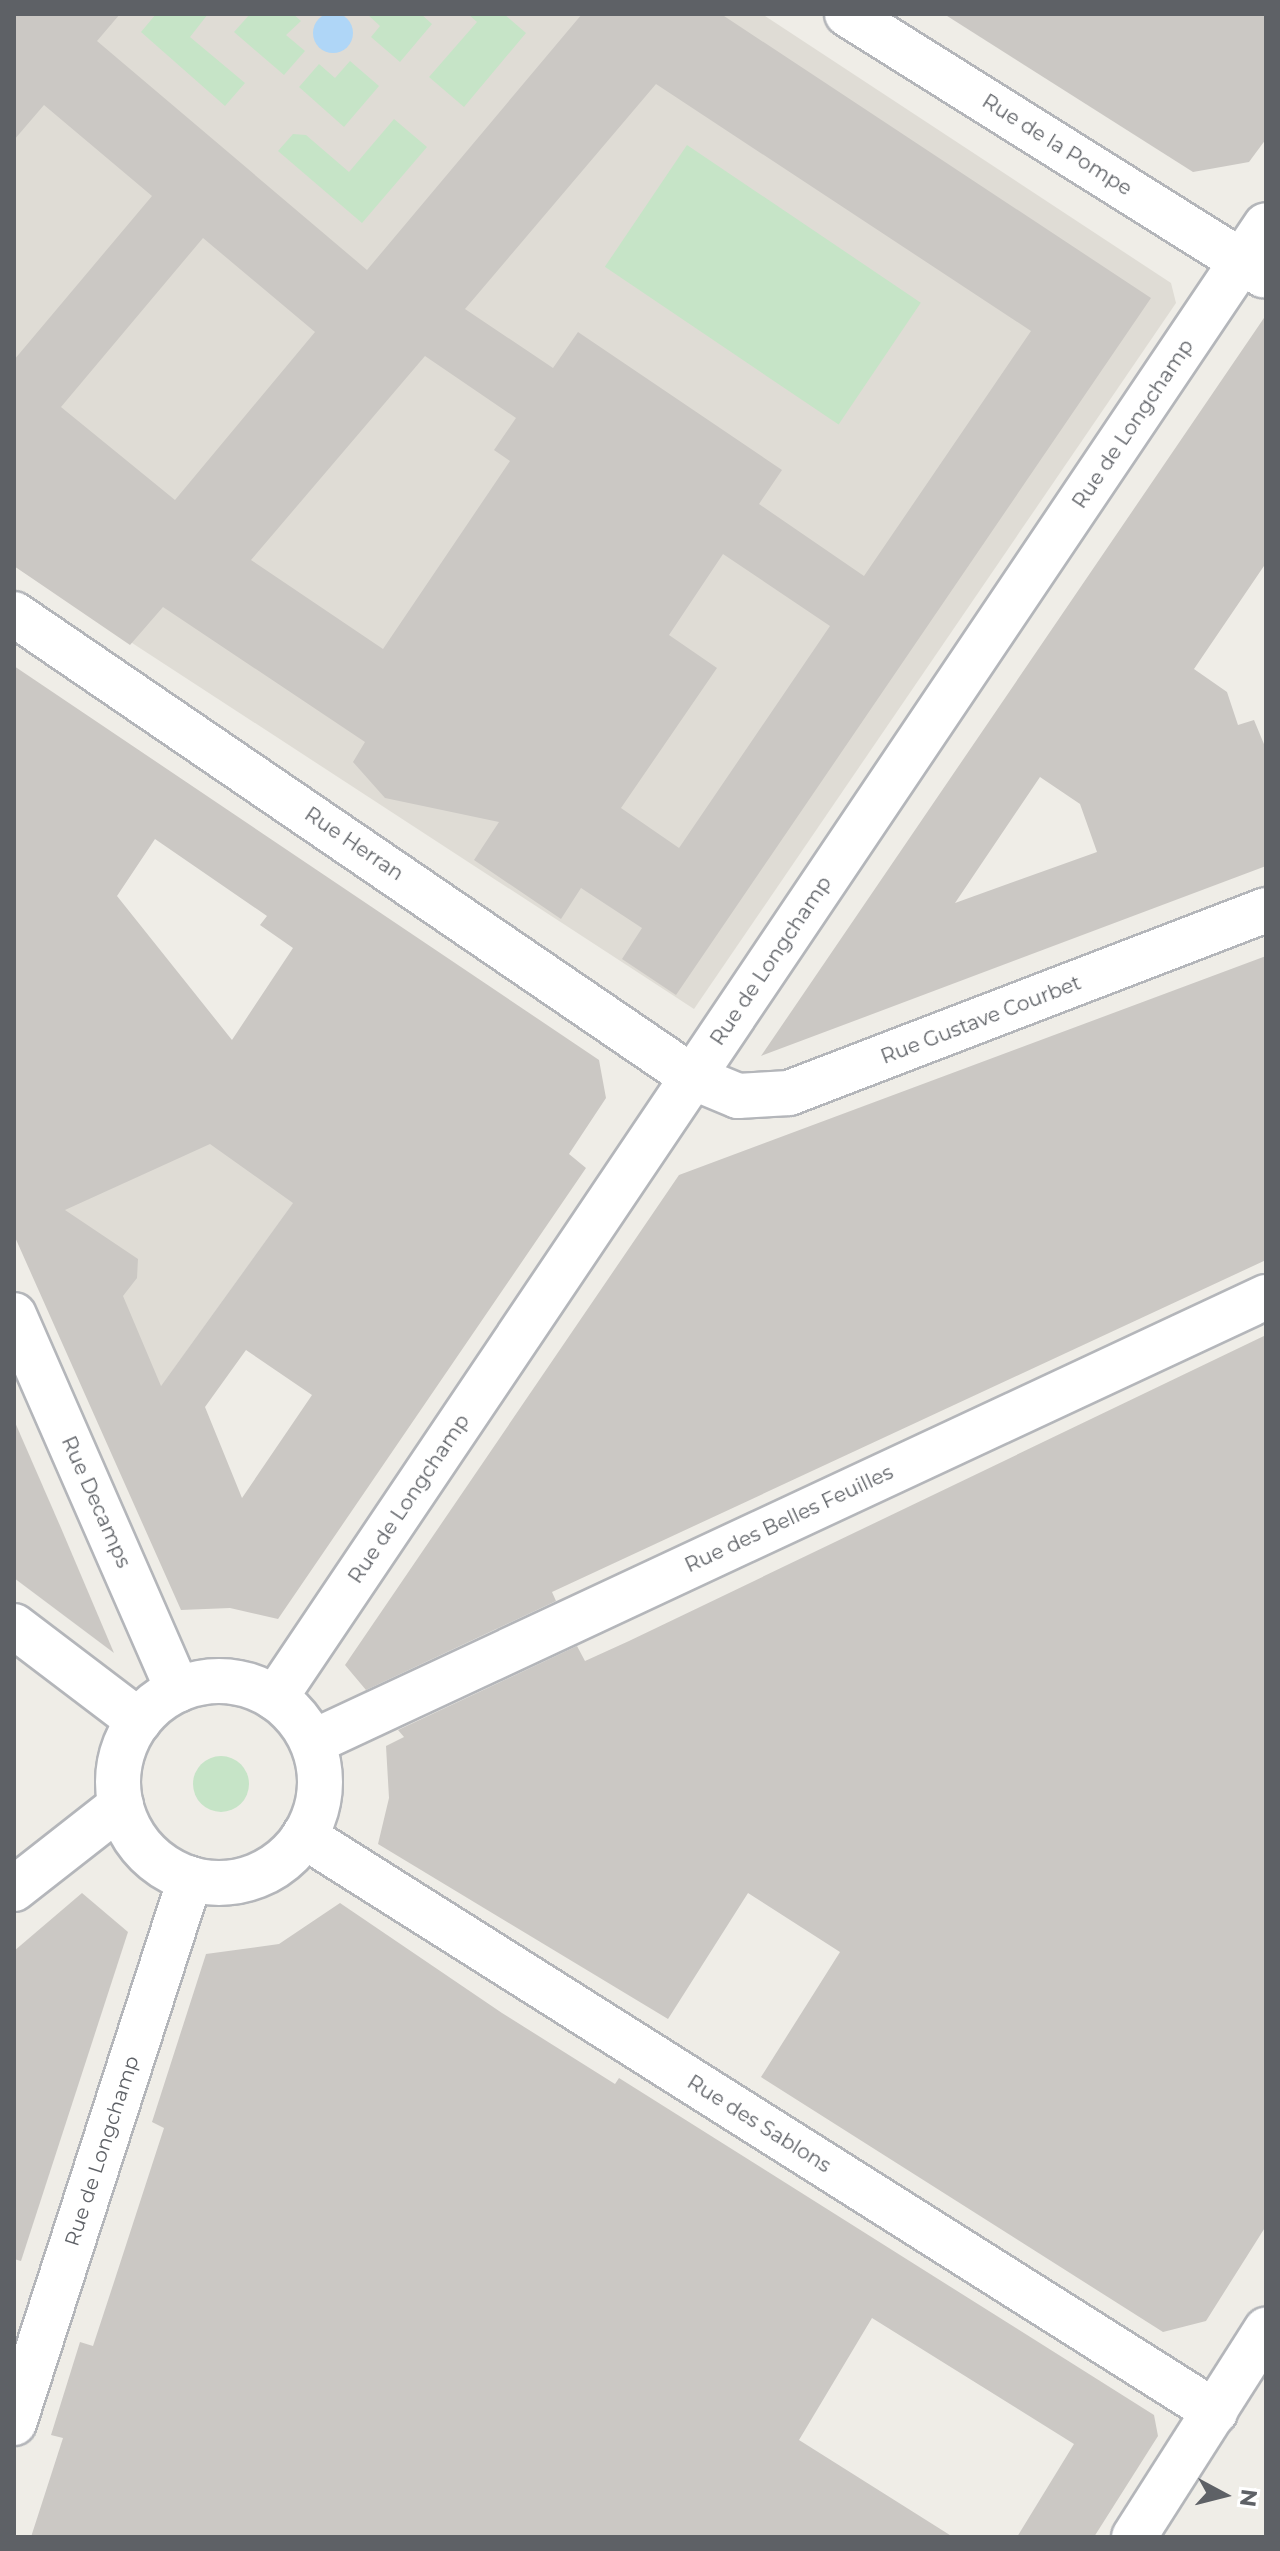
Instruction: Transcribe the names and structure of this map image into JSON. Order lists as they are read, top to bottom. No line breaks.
{"streets":{"street":["Rue de la Pompe","Rue de Longchamp","Rue Herran","Rue Gustave Courbet","Rue Decamps","Rue des Belles Feuilles","Rue des Sablons"]},"crossings":[["Rue de la Pompe","Rue de Longchamp"],["Rue de Longchamp","Rue Herran"],["Rue de Longchamp","Rue Gustave Courbet"],["Rue de Longchamp","Rue Decamps"],["Rue de Longchamp","Rue des Belles Feuilles"],["Rue de Longchamp","Rue des Sablons"],["Rue Herran","Rue Gustave Courbet"],["Rue Decamps","Rue des Belles Feuilles"],["Rue Decamps","Rue des Sablons"],["Rue des Belles Feuilles","Rue des Sablons"]],"north":"right"}
